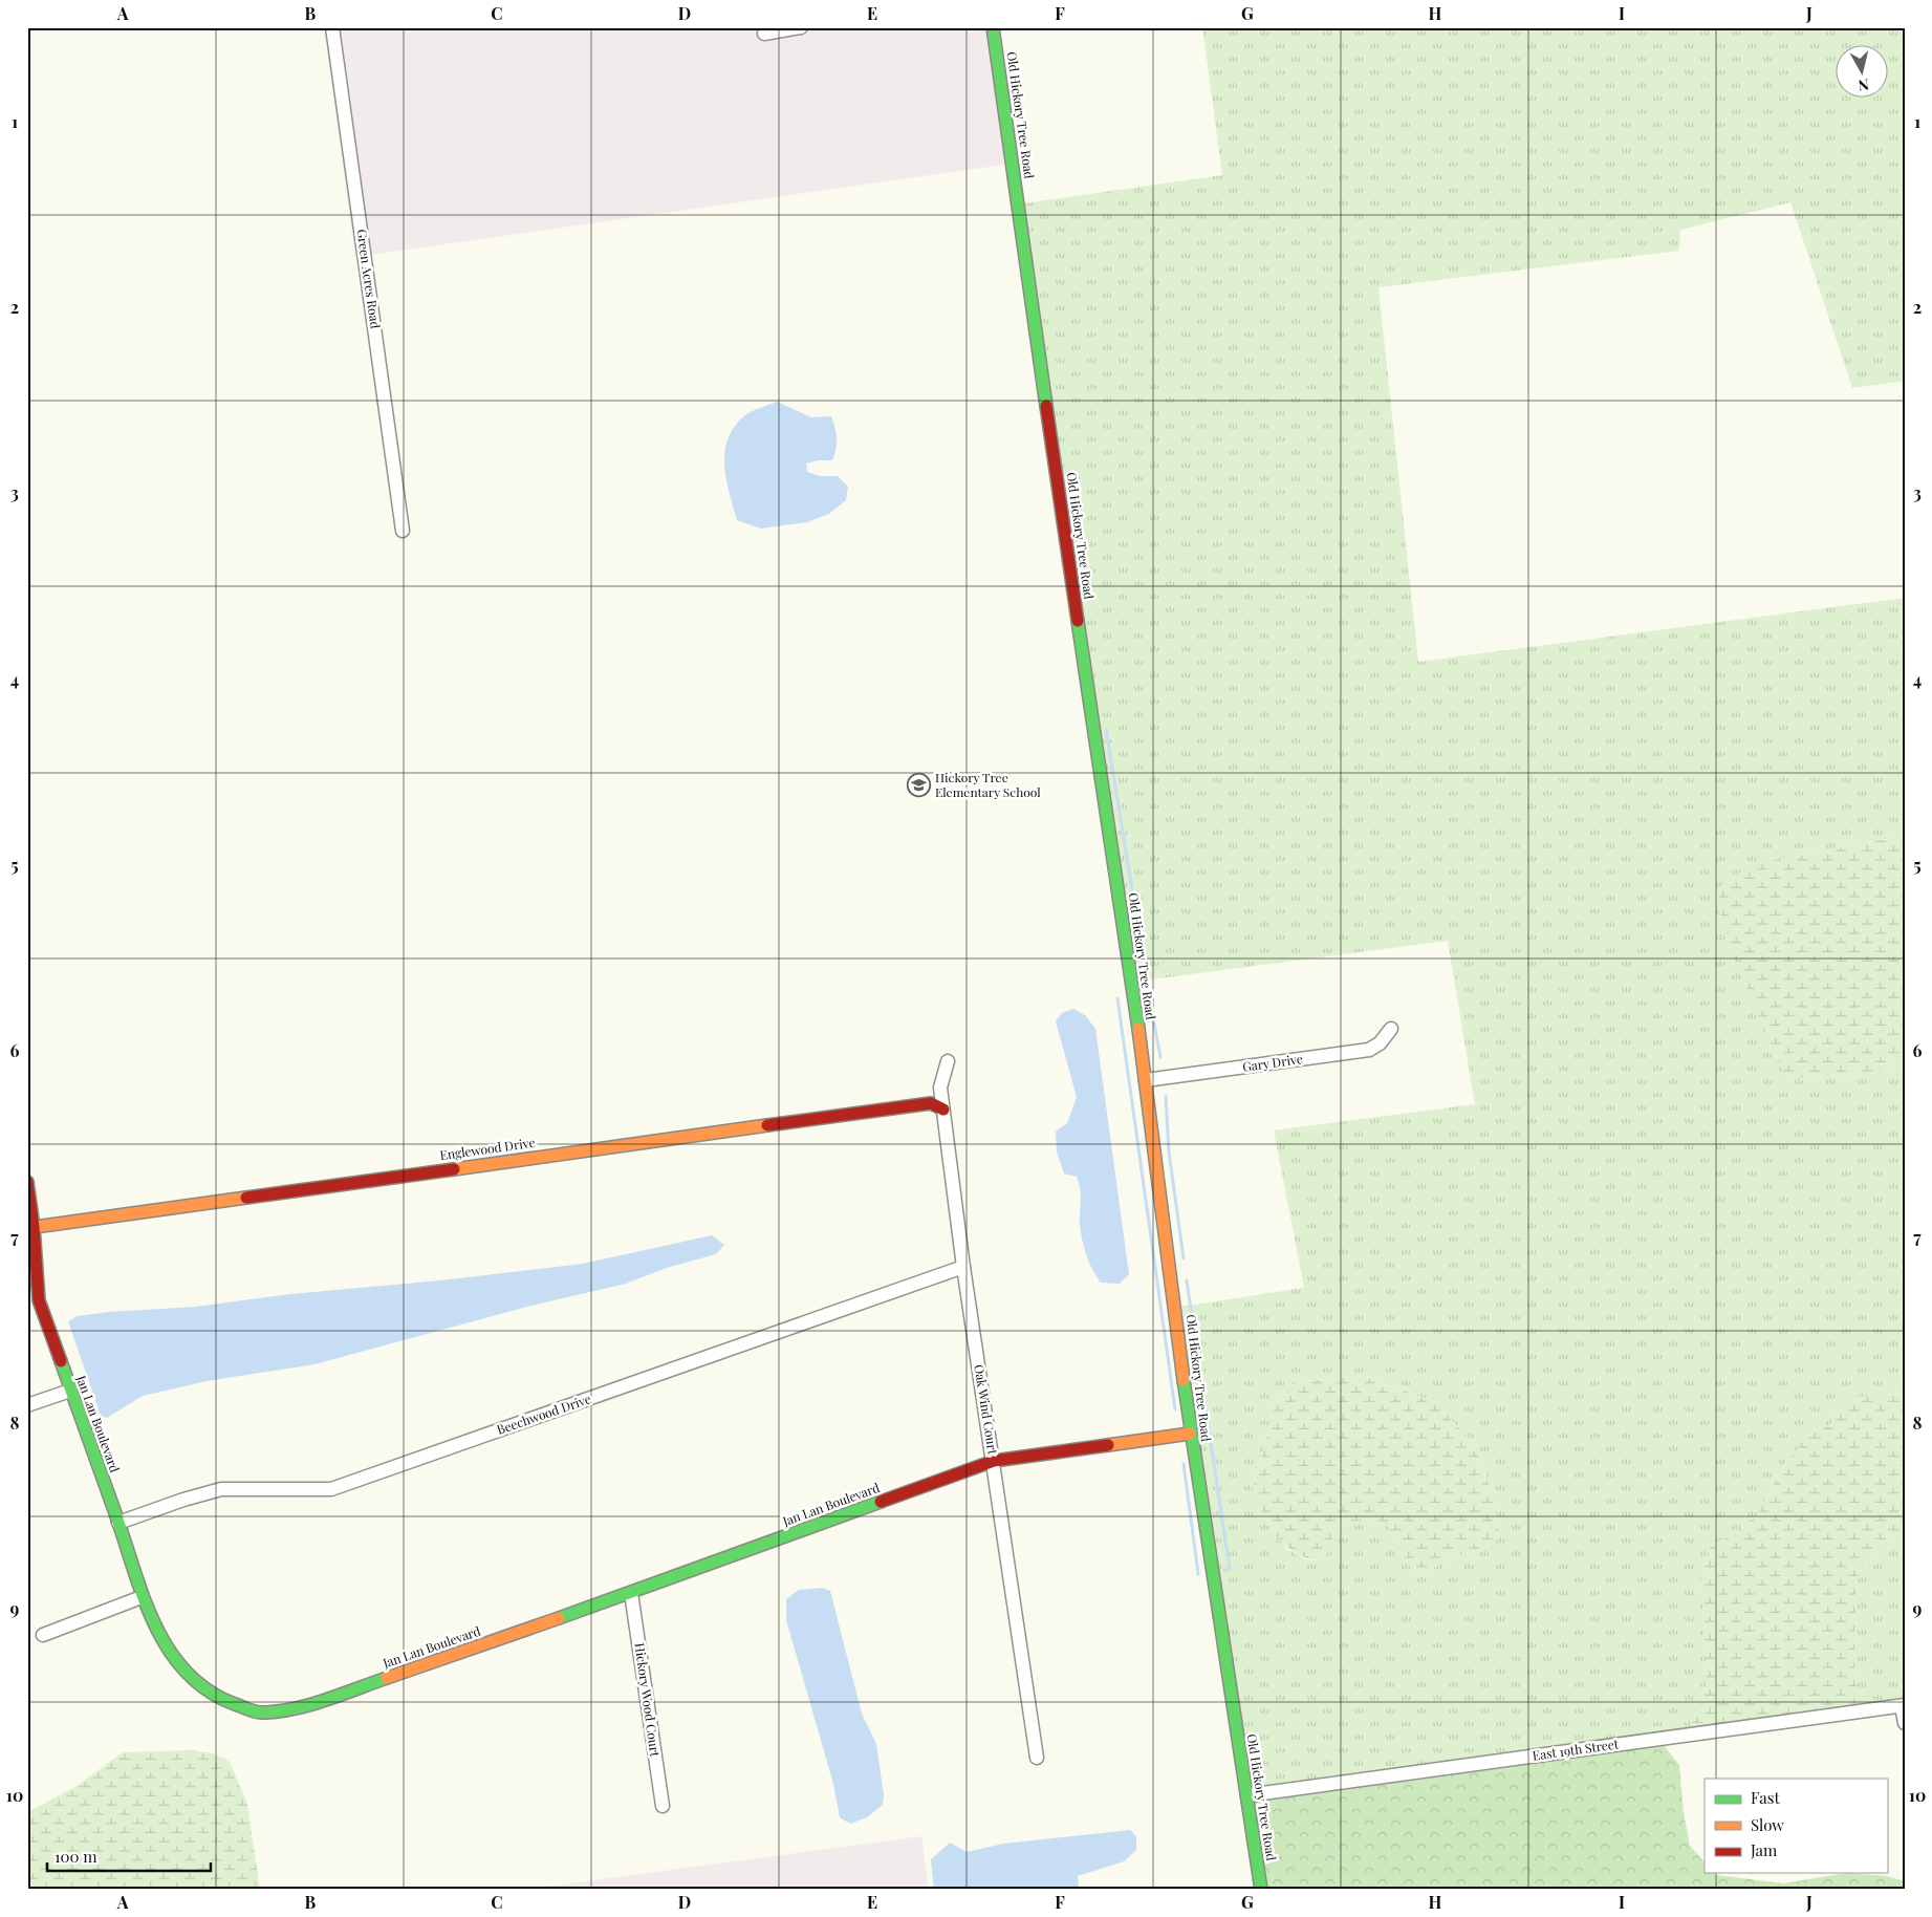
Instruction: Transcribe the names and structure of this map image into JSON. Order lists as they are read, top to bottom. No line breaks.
{"streets":{"street":["Old Hickory Tree Road","Green Acres Road","Gary Drive","Englewood Drive","Oak Wind Court","Beechwood Drive","Jan Lan Boulevard","Hickory Wood Court","East 19th Street"]},"crossings":[["Old Hickory Tree Road","Gary Drive"],["Old Hickory Tree Road","Jan Lan Boulevard"],["Old Hickory Tree Road","East 19th Street"],["Englewood Drive","Oak Wind Court"],["Englewood Drive","Jan Lan Boulevard"],["Oak Wind Court","Beechwood Drive"],["Oak Wind Court","Jan Lan Boulevard"],["Beechwood Drive","Jan Lan Boulevard"],["Jan Lan Boulevard","Hickory Wood Court"]],"places":{"school or university":["Hickory Tree Elementary School"]},"legend":["Fast","Slow","Jam"],"scale_bar":"100 m","north":"bottom","grid":{"columns":["A","B","C","D","E","F","G","H","I","J"],"rows":["1","2","3","4","5","6","7","8","9","10"]}}
